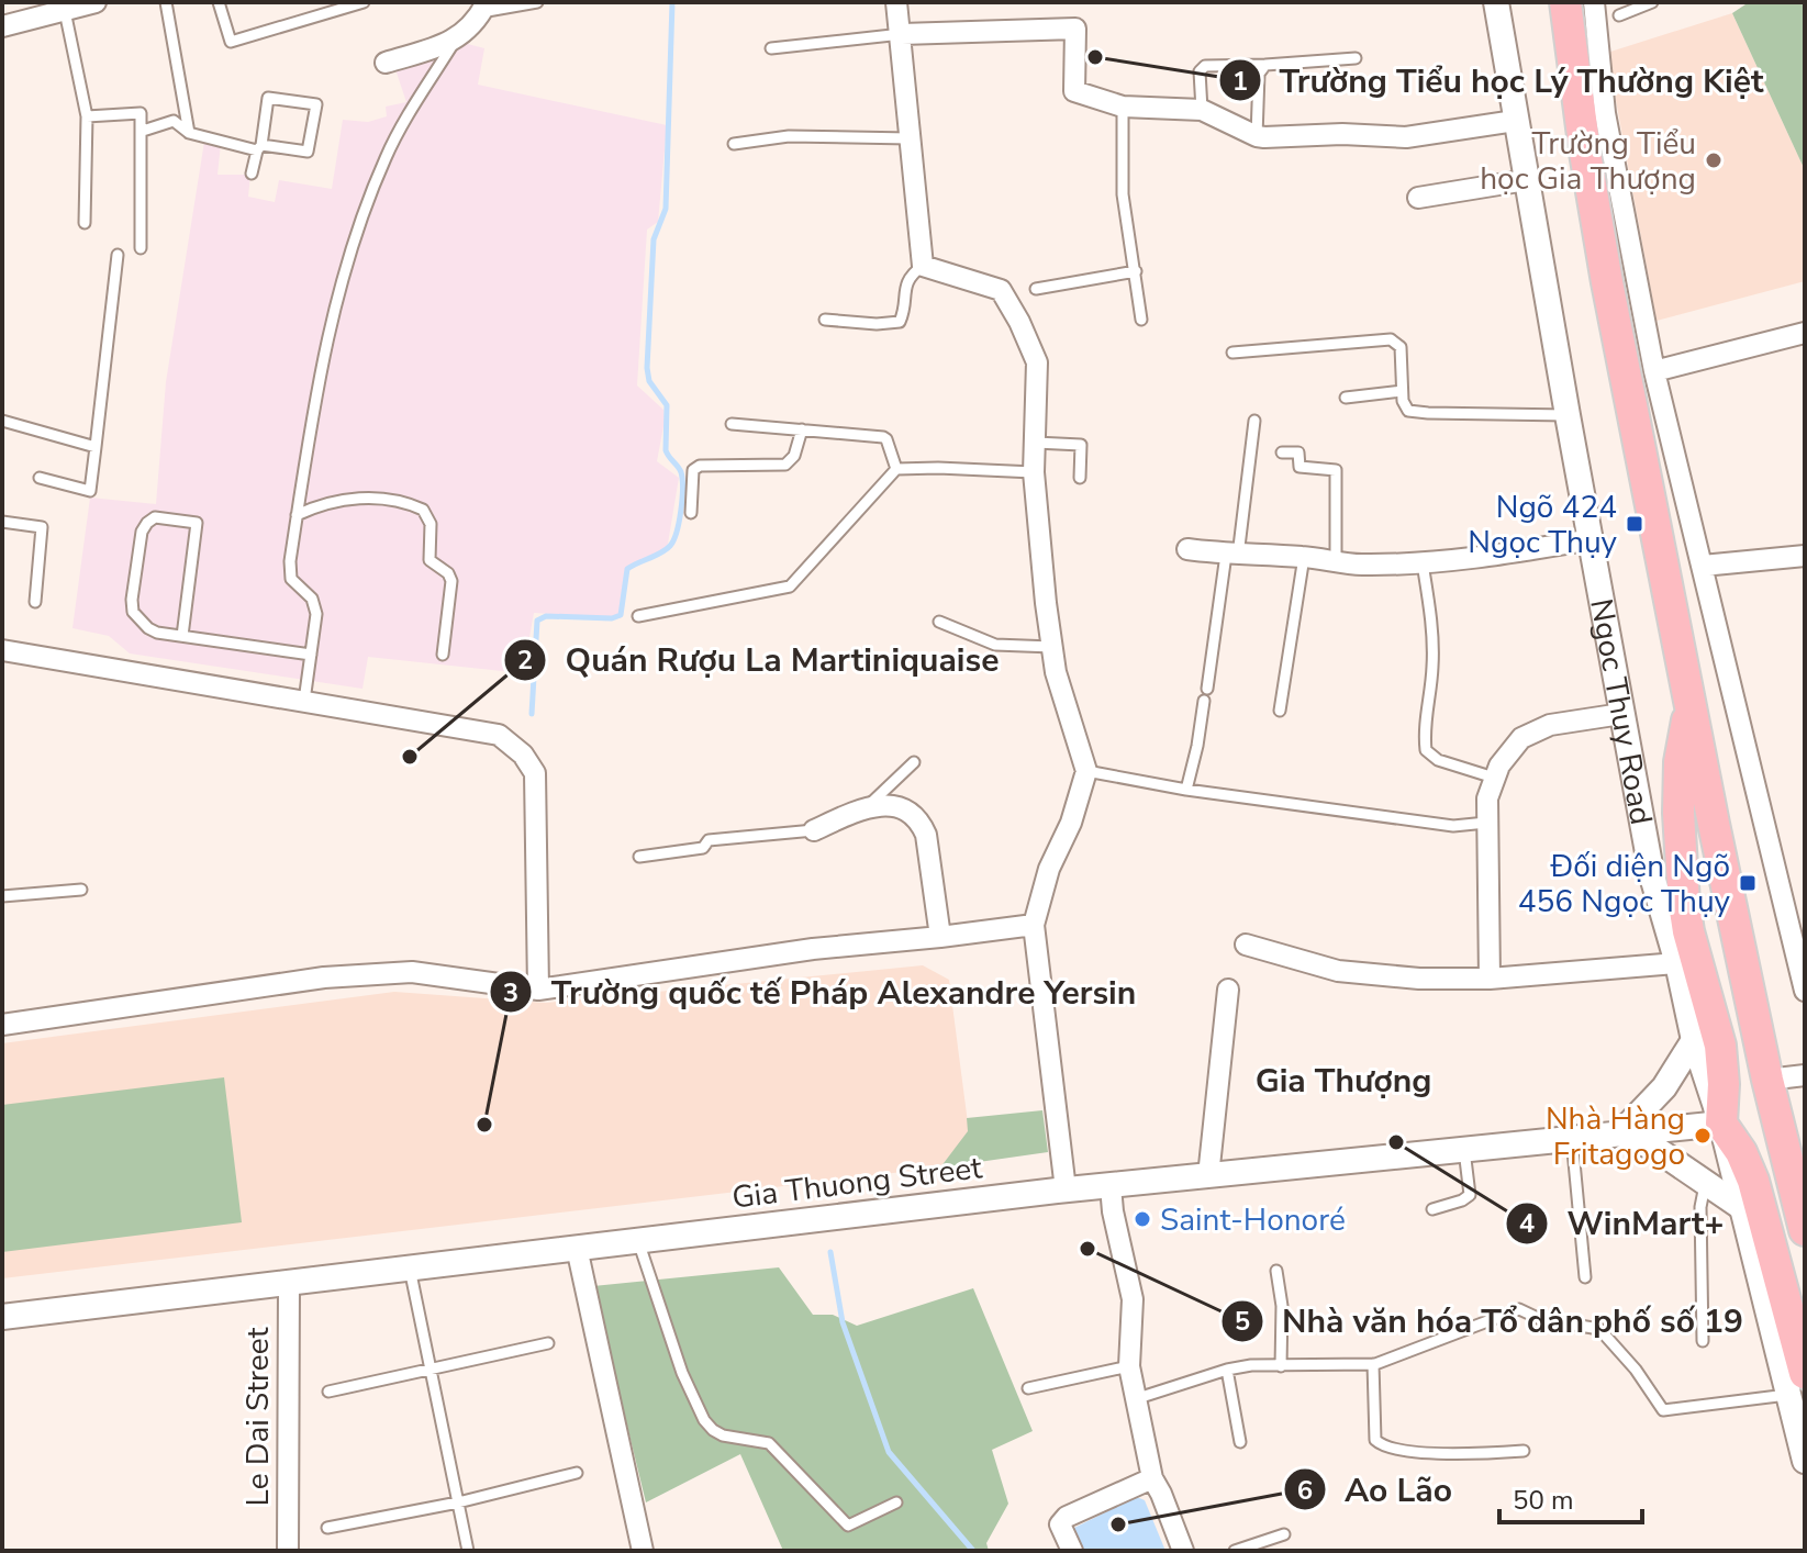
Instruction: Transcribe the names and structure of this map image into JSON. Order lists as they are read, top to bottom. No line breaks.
{"streets":{"street":["Ngoc Thuy Road","Gia Thuong Street","Le Dai Street"]},"crossings":[["Ngoc Thuy Road","Gia Thuong Street"],["Gia Thuong Street","Le Dai Street"]],"districts":["Gia Thượng"],"places":{"other":["Trường Tiểu học Lý Thường Kiệt","Trường Tiểu học Gia Thượng","Quán Rượu La Martiniquaise","Trường quốc tế Pháp Alexandre Yersin","Nhà Hàng Fritagogo","WinMart+","Saint-Honoré","Nhà văn hóa Tổ dân phố số 19","Ao Lão"],"transit":["Ngõ 424 Ngọc Thụy","Đối diện Ngõ 456 Ngọc Thụy"]},"scale_bar":"50 m"}
